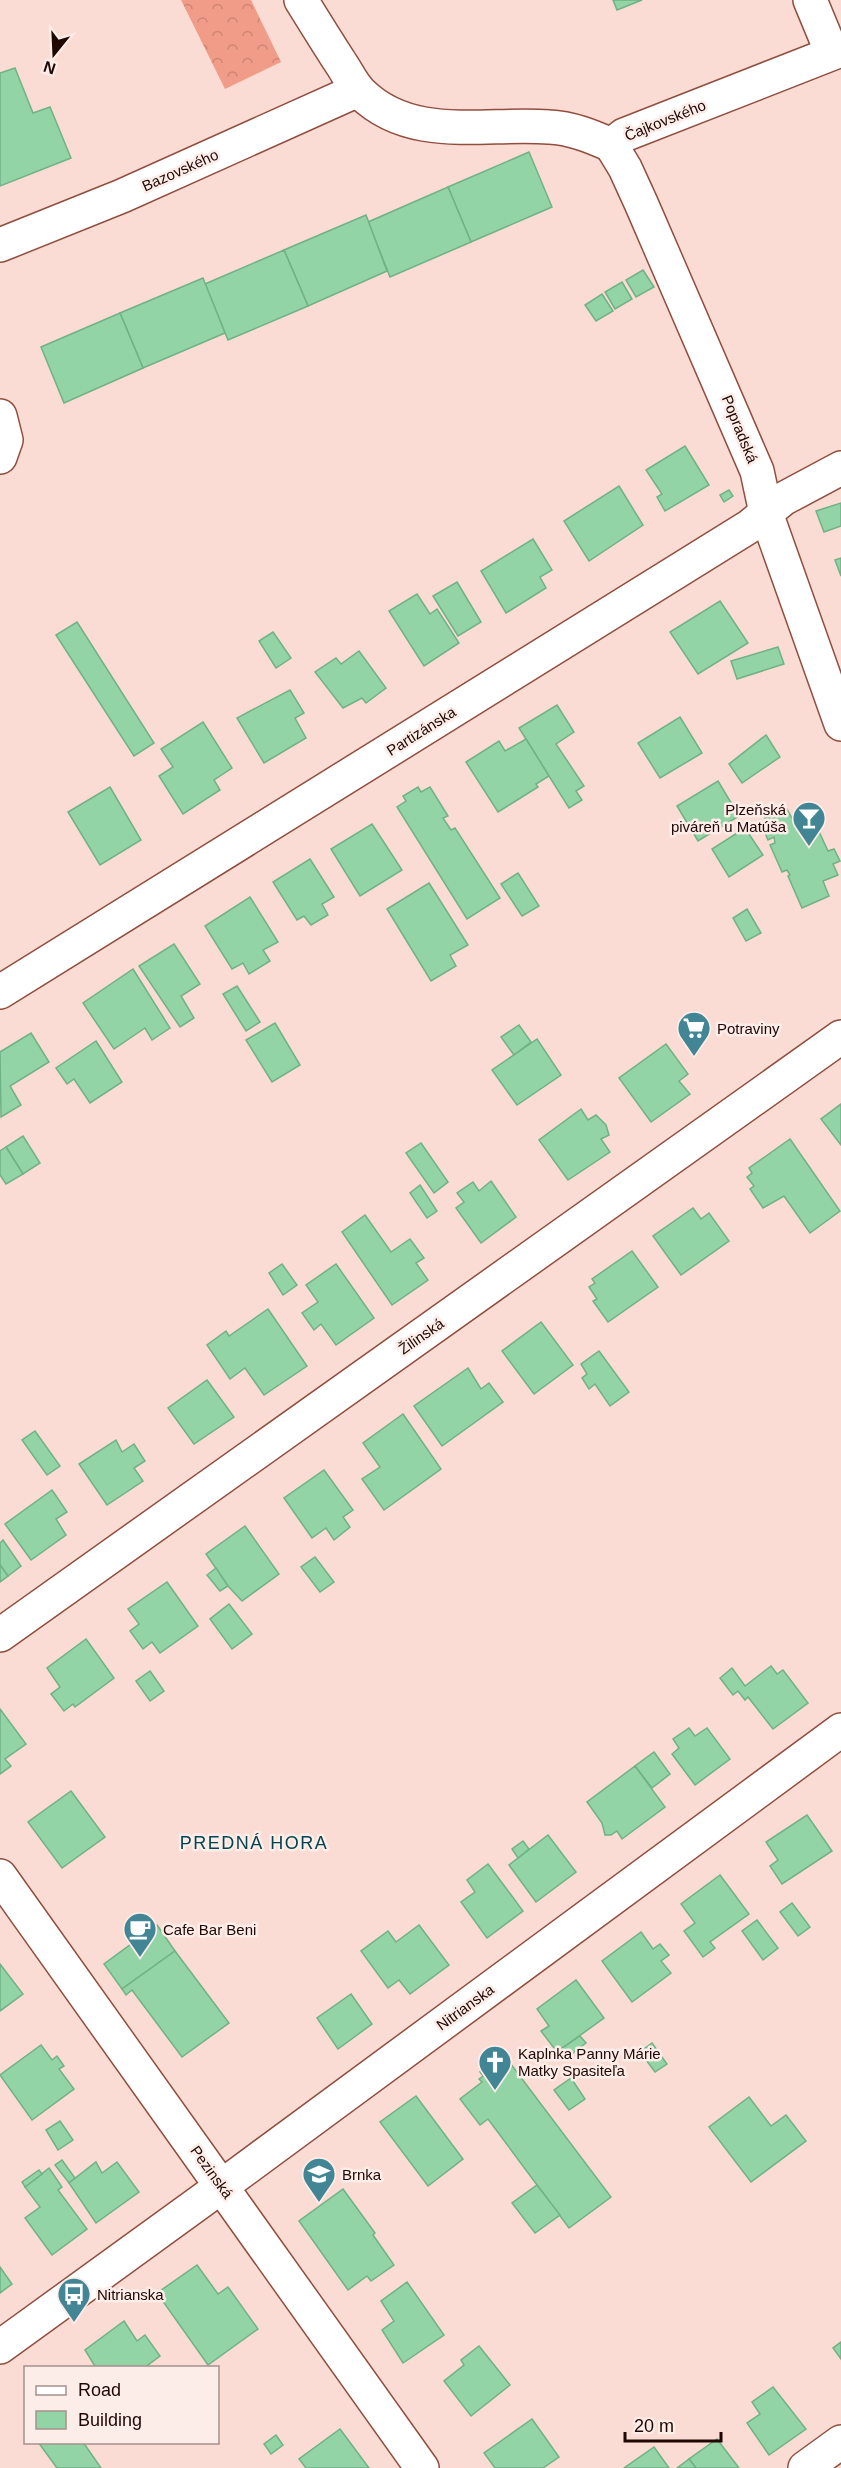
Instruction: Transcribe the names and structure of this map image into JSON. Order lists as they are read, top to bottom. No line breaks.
{"streets":{"street":["Čajkovského","Bazovského","Popradská","Partizánska","Žilinská","Nitrianska","Pezinská"]},"crossings":[["Čajkovského","Bazovského"],["Čajkovského","Popradská"],["Popradská","Partizánska"],["Nitrianska","Pezinská"]],"districts":["PREDNÁ HORA"],"places":{"bar":["Plzeňská piváreň u Matúša"],"supermarket":["Potraviny"],"cafe":["Cafe Bar Beni"],"church":["Kaplnka Panny Márie Matky Spasiteľa"],"school or university":["Brnka"],"bus stop":["Nitrianska"]},"legend":["Road","Building"],"scale_bar":"20 m","north":"bottom"}
